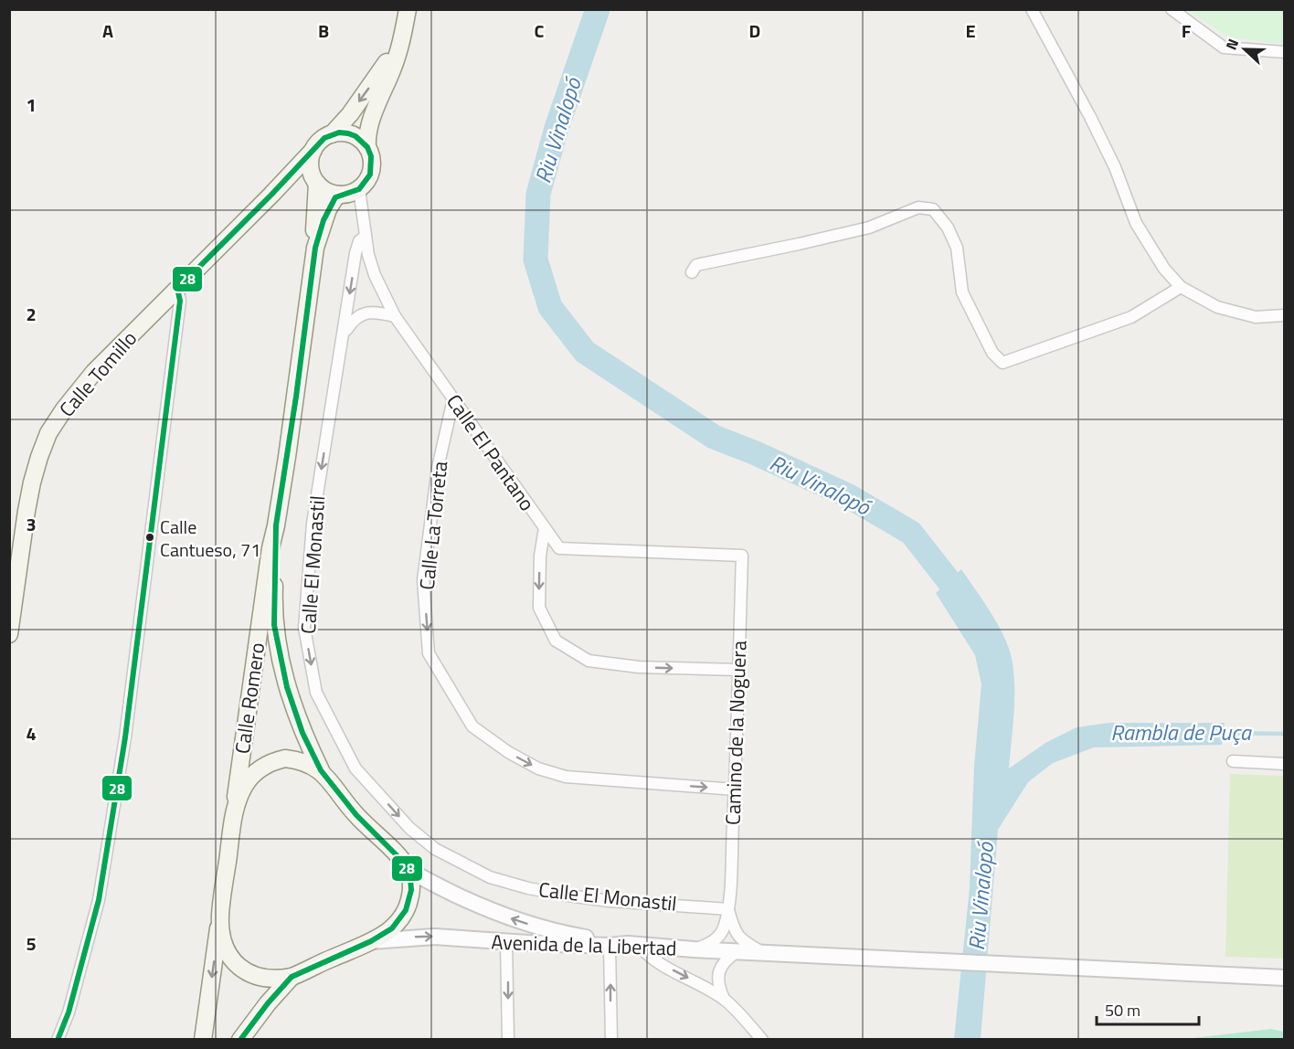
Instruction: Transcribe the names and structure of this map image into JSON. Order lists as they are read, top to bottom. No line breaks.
{"streets":{"main road":["Calle Tomillo","Calle Romero"],"street":["Calle El Pantano","Calle La Torreta","Calle El Monastil","Camino de la Noguera","Avenida de la Libertad"]},"crossings":[["Calle Tomillo","Calle El Pantano"],["Calle Tomillo","Calle Romero"],["Calle El Pantano","Calle La Torreta"],["Calle El Pantano","Calle El Monastil"],["Calle El Pantano","Calle Romero"],["Calle El Pantano","Camino de la Noguera"],["Calle La Torreta","Camino de la Noguera"],["Calle El Monastil","Camino de la Noguera"]],"water":["Riu Vinalopó","Rambla de Puça"],"places":["Calle Cantueso, 71"],"lines":["transit line 28"],"scale_bar":"50 m","north":"left","grid":{"columns":["A","B","C","D","E","F"],"rows":["1","2","3","4","5"]}}
